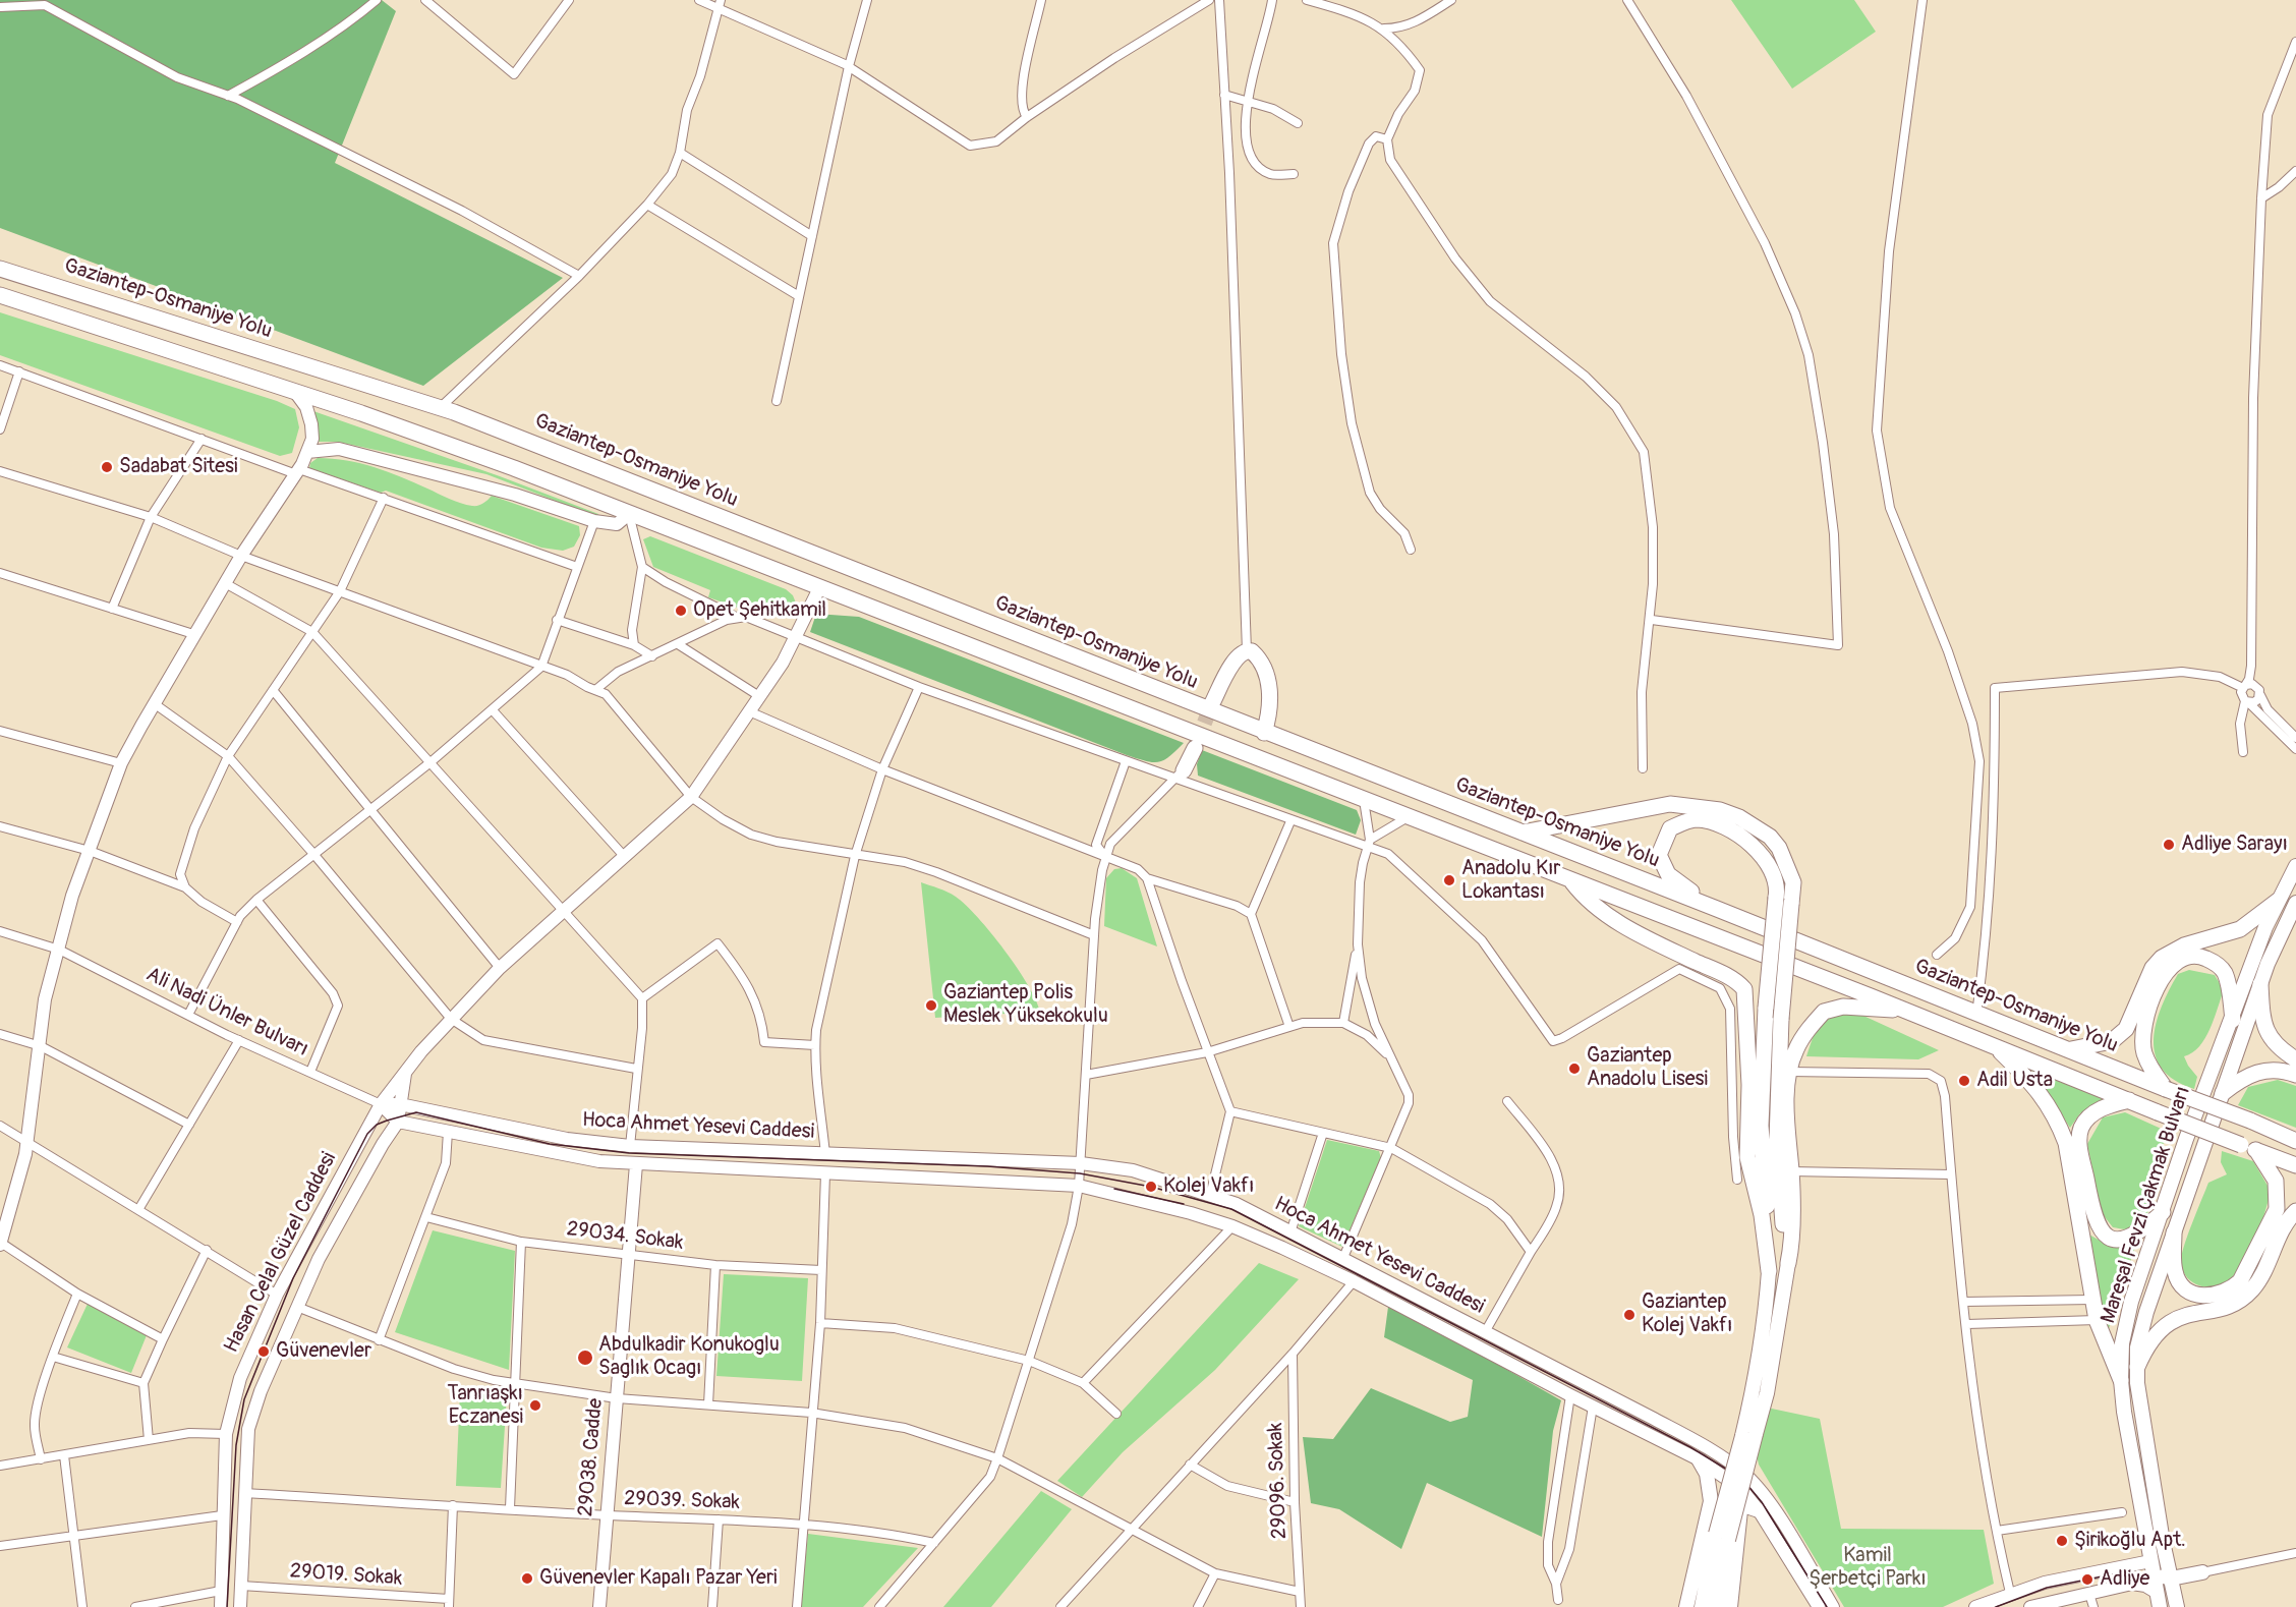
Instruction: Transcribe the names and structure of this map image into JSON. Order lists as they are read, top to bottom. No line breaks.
{"streets":{"highway":["Gaziantep-Osmaniye Yolu"],"main road":["Mareşal Fevzi Çakmak Bulvarı"],"street":["Ali Nadi Ünler Bulvarı","Hoca Ahmet Yesevi Caddesi","29034. Sokak","Hasan Celal Güzel Caddesi","29038. Cadde","29096. Sokak","29039. Sokak","29019. Sokak"]},"crossings":[["Ali Nadi Ünler Bulvarı","Hoca Ahmet Yesevi Caddesi"],["Ali Nadi Ünler Bulvarı","Hasan Celal Güzel Caddesi"],["Hoca Ahmet Yesevi Caddesi","Hasan Celal Güzel Caddesi"],["Hoca Ahmet Yesevi Caddesi","29038. Cadde"],["29034. Sokak","29038. Cadde"],["Hasan Celal Güzel Caddesi","29039. Sokak"],["Hasan Celal Güzel Caddesi","29019. Sokak"],["29038. Cadde","29039. Sokak"]],"parks":["Kamil Şerbetçi Parkı"],"places":["Sadabat Sitesi","Opet Şehitkamil","Adliye Sarayı","Anadolu Kır Lokantası","Gaziantep Polis Meslek Yüksekokulu","Gaziantep Anadolu Lisesi","Adil Usta","Kolej Vakfı","Gaziantep Kolej Vakfı","Güvenevler","Abdulkadir Konukoglu Saglık Ocagı","Tanrıaşkı Eczanesi","Şirikoğlu Apt.","Güvenevler Kapalı Pazar Yeri","Adliye"]}
